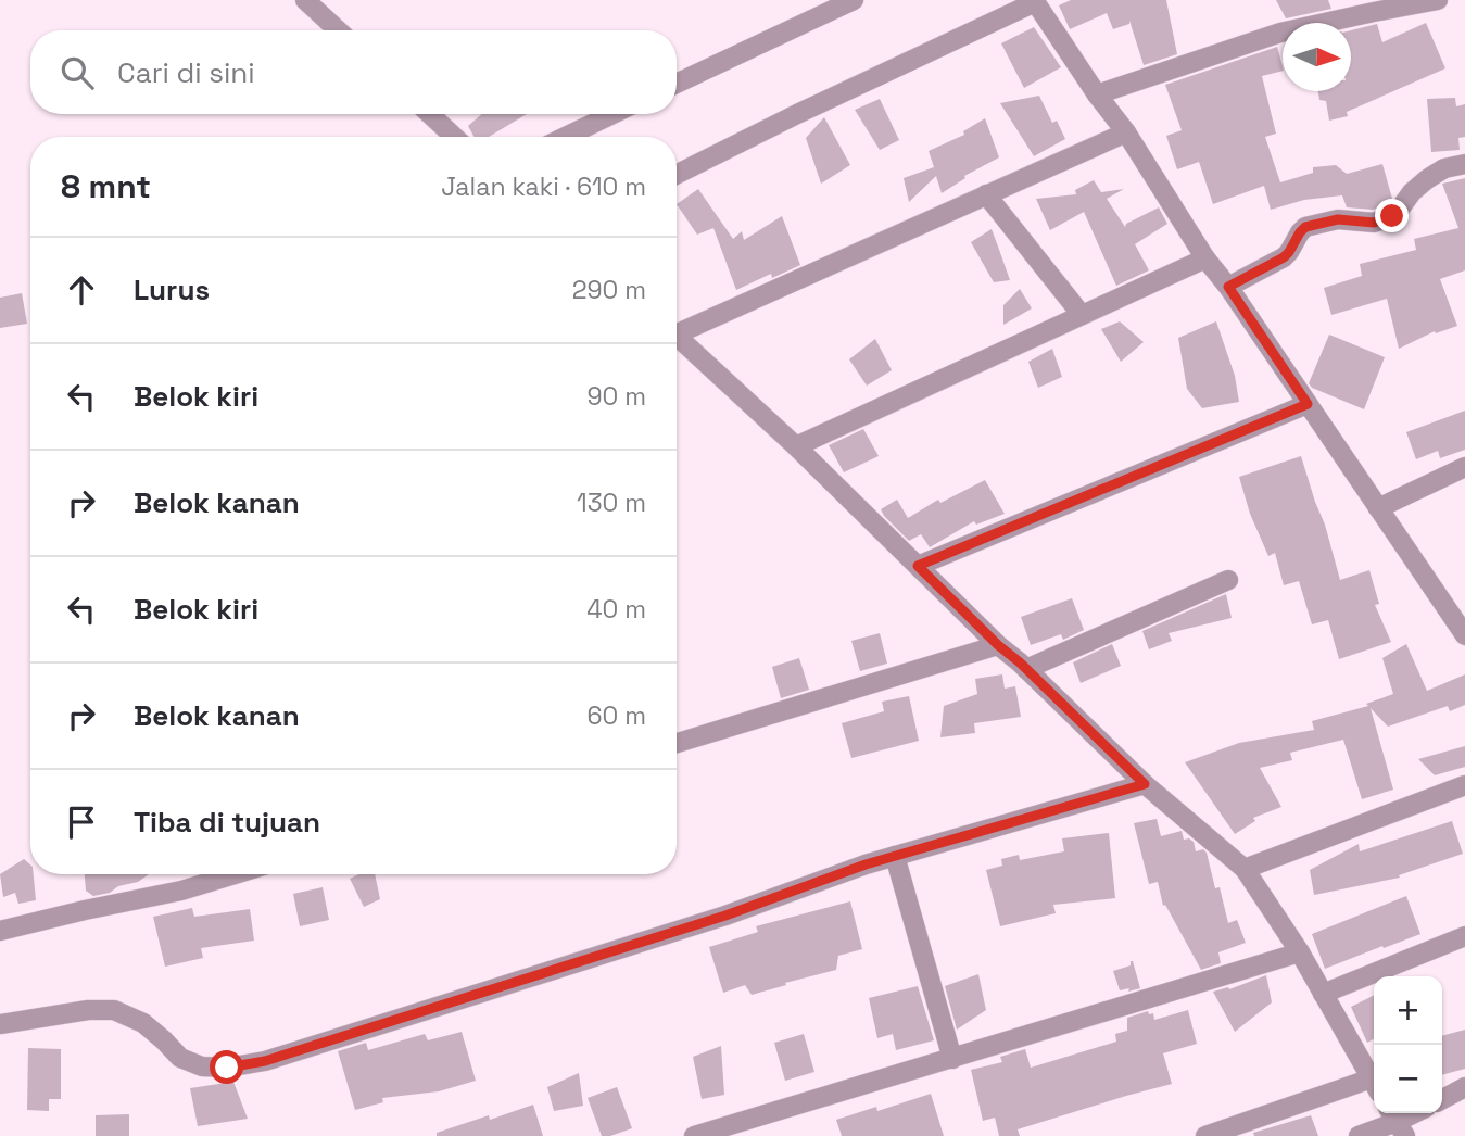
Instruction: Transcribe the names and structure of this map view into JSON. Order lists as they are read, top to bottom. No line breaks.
{"north":"right","page":{"search":"Cari di sini","heading":["8 mnt","Jalan kaki · 610 m"],"list":[["Lurus","290 m"],["Belok kiri","90 m"],["Belok kanan","130 m"],["Belok kiri","40 m"],["Belok kanan","60 m"],"Tiba di tujuan"],"map_buttons":["+","−"]}}
